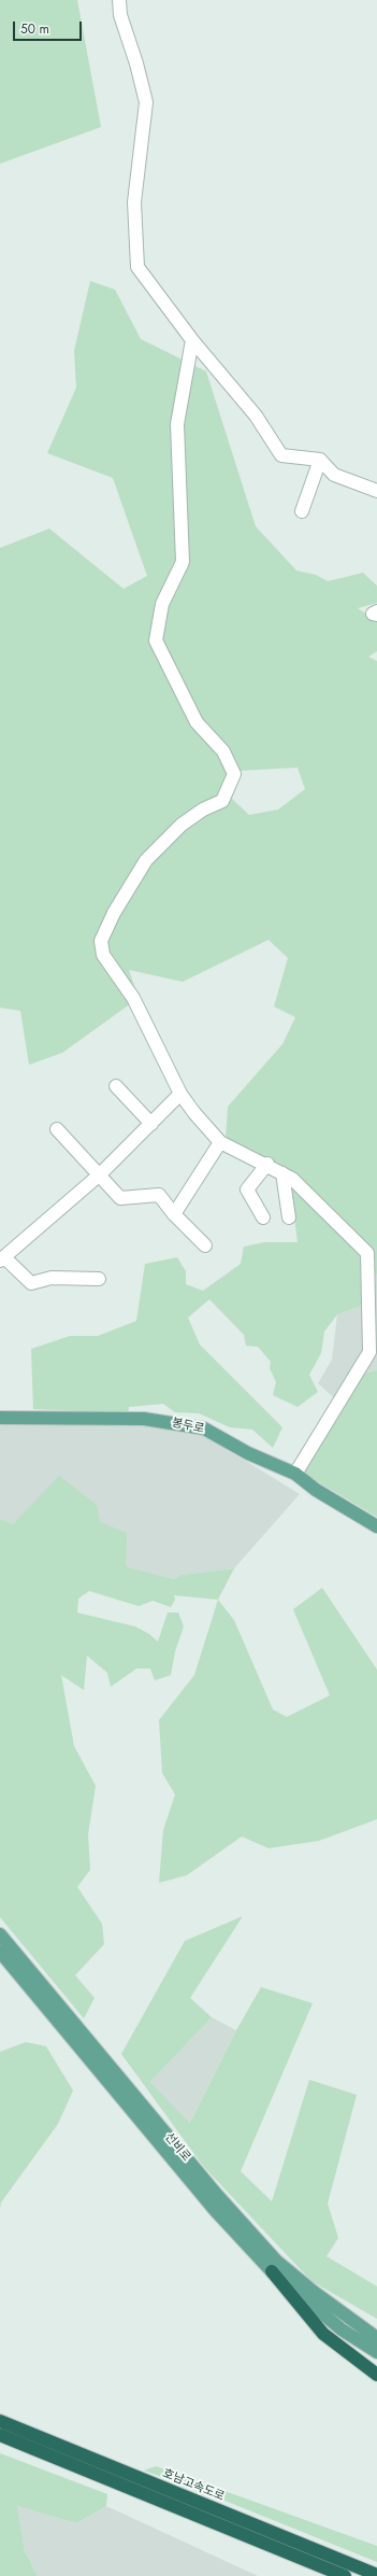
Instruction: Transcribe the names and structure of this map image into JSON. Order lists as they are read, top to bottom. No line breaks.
{"streets":{"highway":["호남고속도로"],"main road":["봉두로","선비로"]},"scale_bar":"50 m"}
